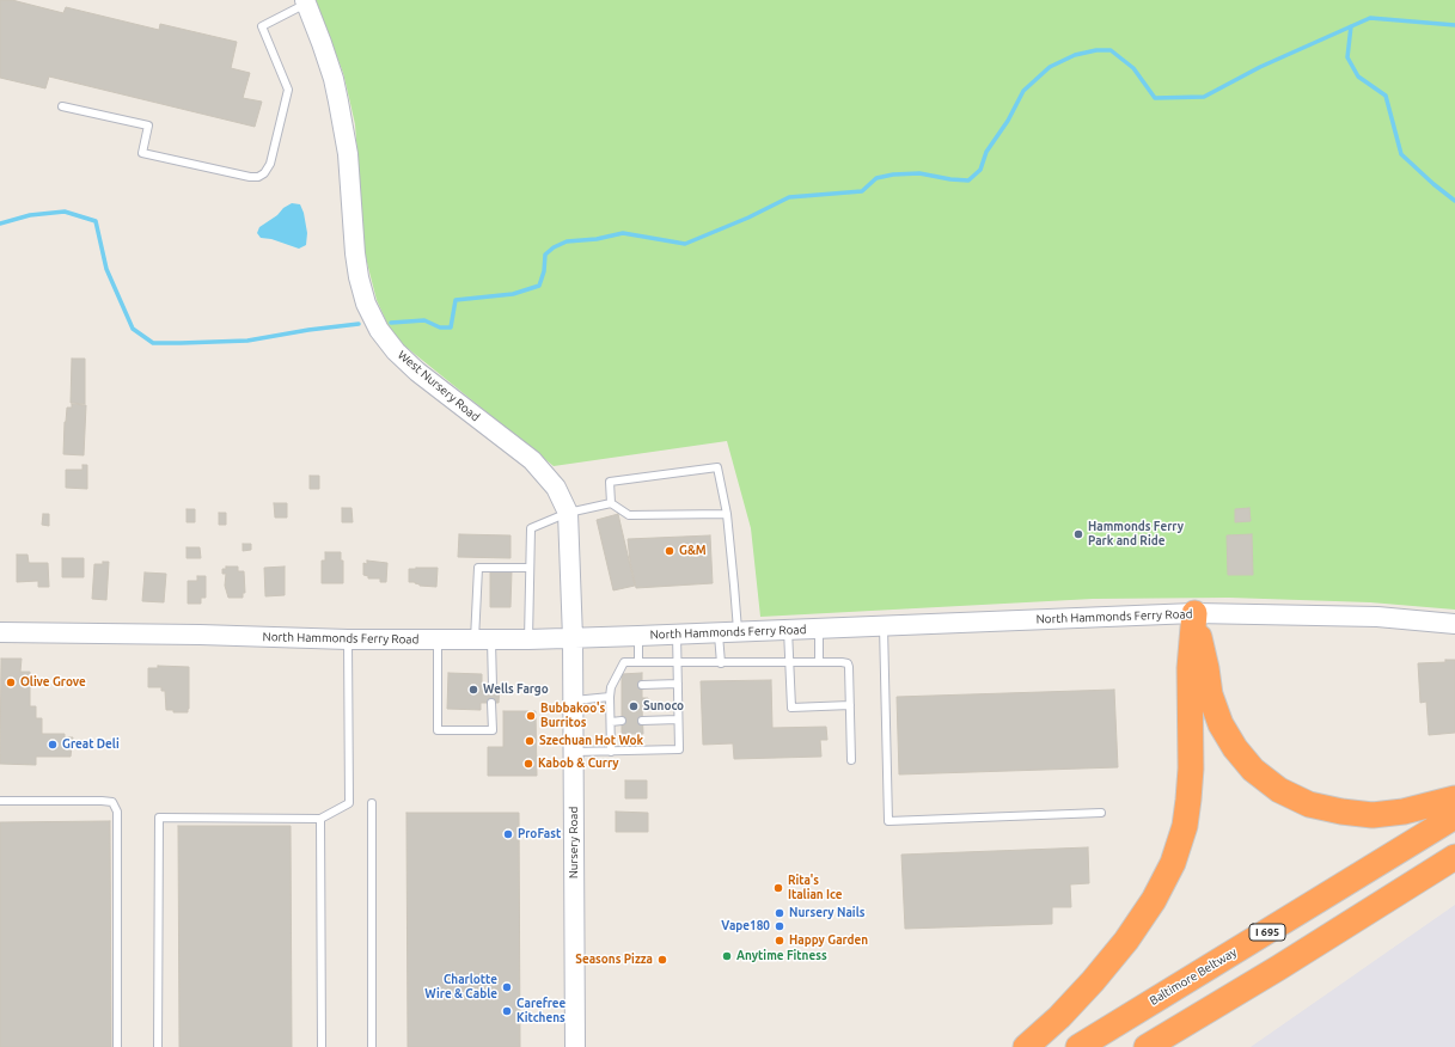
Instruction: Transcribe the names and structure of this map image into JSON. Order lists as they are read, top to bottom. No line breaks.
{"streets":{"highway":["I 695","Baltimore Beltway"],"main road":["West Nursery Road","North Hammonds Ferry Road","Nursery Road"]},"crossings":[["West Nursery Road","North Hammonds Ferry Road"],["West Nursery Road","Nursery Road"],["North Hammonds Ferry Road","Nursery Road"]],"places":["Hammonds Ferry Park and Ride","G&M","Olive Grove","Wells Fargo","Sunoco","Bubbakoo's Burritos","Szechuan Hot Wok","Great Deli","Kabob & Curry","ProFast","Rita's Italian Ice","Nursery Nails","Vape180","Happy Garden","Anytime Fitness","Seasons Pizza","Charlotte Wire & Cable","Carefree Kitchens"]}
